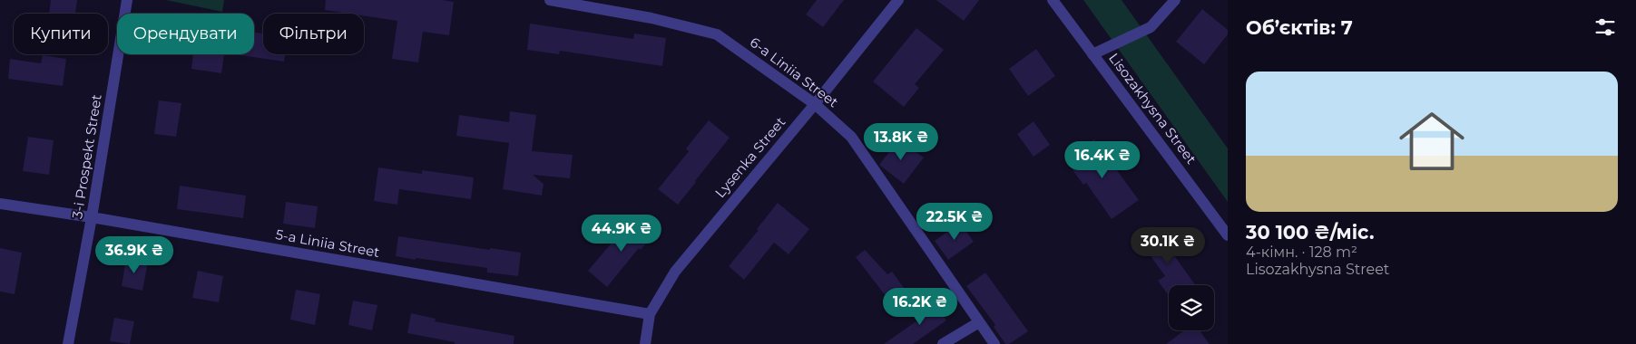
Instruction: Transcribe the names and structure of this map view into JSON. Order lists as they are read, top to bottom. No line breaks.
{"streets":{"street":["6-a Liniia Street","Lisozakhysna Street","3-i Prospekt Street","Lysenka Street","5-a Liniia Street"]},"crossings":[["6-a Liniia Street","Lysenka Street"],["3-i Prospekt Street","5-a Liniia Street"],["Lysenka Street","5-a Liniia Street"]],"page":{"heading":"Об’єктів: 7","chip":["Купити","Орендувати","Фільтри"],"list":[{"name":"30 100 ₴/міс.","note":"4-кімн. · 128 m² · Lisozakhysna Street"}],"price":["13.8K ₴","16.4K ₴","22.5K ₴","44.9K ₴","30.1K ₴","36.9K ₴","16.2K ₴"]}}
